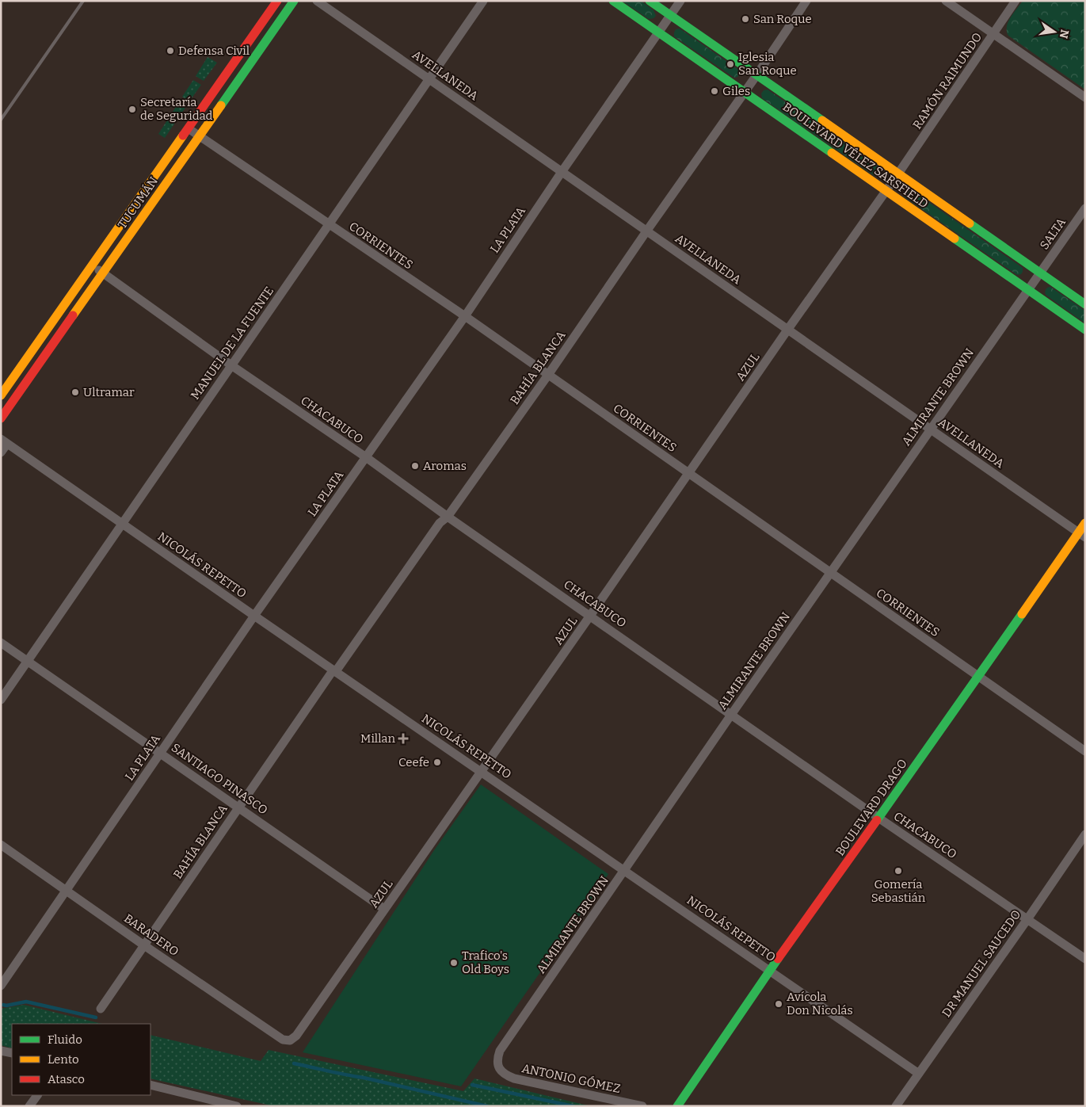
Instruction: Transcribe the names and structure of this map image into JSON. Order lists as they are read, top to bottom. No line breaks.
{"streets":{"main road":["BOULEVARD VÉLEZ SARSFIELD","TUCUMÁN","BOULEVARD DRAGO"],"street":["AVELLANEDA","RAMÓN RAIMUNDO","LA PLATA","SALTA","CORRIENTES","MANUEL DE LA FUENTE","AZUL","BAHÍA BLANCA","ALMIRANTE BROWN","CHACABUCO","NICOLÁS REPETTO","SANTIAGO PINASCO","BARADERO","DR MANUEL SAUCEDO","ANTONIO GÓMEZ"]},"crossings":[["AVELLANEDA","LA PLATA"],["AVELLANEDA","MANUEL DE LA FUENTE"],["AVELLANEDA","AZUL"],["AVELLANEDA","BAHÍA BLANCA"],["AVELLANEDA","ALMIRANTE BROWN"],["AVELLANEDA","BOULEVARD DRAGO"],["RAMÓN RAIMUNDO","BOULEVARD VÉLEZ SARSFIELD"],["RAMÓN RAIMUNDO","AZUL"],["BOULEVARD VÉLEZ SARSFIELD","LA PLATA"],["BOULEVARD VÉLEZ SARSFIELD","SALTA"],["BOULEVARD VÉLEZ SARSFIELD","AZUL"],["BOULEVARD VÉLEZ SARSFIELD","BAHÍA BLANCA"],["BOULEVARD VÉLEZ SARSFIELD","ALMIRANTE BROWN"],["TUCUMÁN","CORRIENTES"],["TUCUMÁN","CHACABUCO"],["LA PLATA","CORRIENTES"],["LA PLATA","CHACABUCO"],["LA PLATA","NICOLÁS REPETTO"],["LA PLATA","SANTIAGO PINASCO"],["LA PLATA","BARADERO"],["SALTA","ALMIRANTE BROWN"],["CORRIENTES","MANUEL DE LA FUENTE"],["CORRIENTES","AZUL"],["CORRIENTES","BAHÍA BLANCA"],["CORRIENTES","ALMIRANTE BROWN"],["CORRIENTES","BOULEVARD DRAGO"],["MANUEL DE LA FUENTE","CHACABUCO"],["MANUEL DE LA FUENTE","NICOLÁS REPETTO"],["MANUEL DE LA FUENTE","SANTIAGO PINASCO"],["AZUL","CHACABUCO"],["AZUL","NICOLÁS REPETTO"],["AZUL","SANTIAGO PINASCO"],["AZUL","BARADERO"],["BAHÍA BLANCA","CHACABUCO"],["BAHÍA BLANCA","NICOLÁS REPETTO"],["BAHÍA BLANCA","SANTIAGO PINASCO"],["BAHÍA BLANCA","BARADERO"],["ALMIRANTE BROWN","CHACABUCO"],["ALMIRANTE BROWN","NICOLÁS REPETTO"],["ALMIRANTE BROWN","ANTONIO GÓMEZ"],["CHACABUCO","BOULEVARD DRAGO"],["CHACABUCO","DR MANUEL SAUCEDO"],["NICOLÁS REPETTO","BOULEVARD DRAGO"],["NICOLÁS REPETTO","DR MANUEL SAUCEDO"]],"places":{"other":["San Roque","Defensa Civil","Iglesia San Roque","Giles","Secretaría de Seguridad","Ultramar","Aromas","Ceefe","Gomería Sebastián","Trafico's Old Boys","Avícola Don Nicolás"],"health":["Millan"]},"legend":["Fluido","Lento","Atasco"],"north":"right"}
